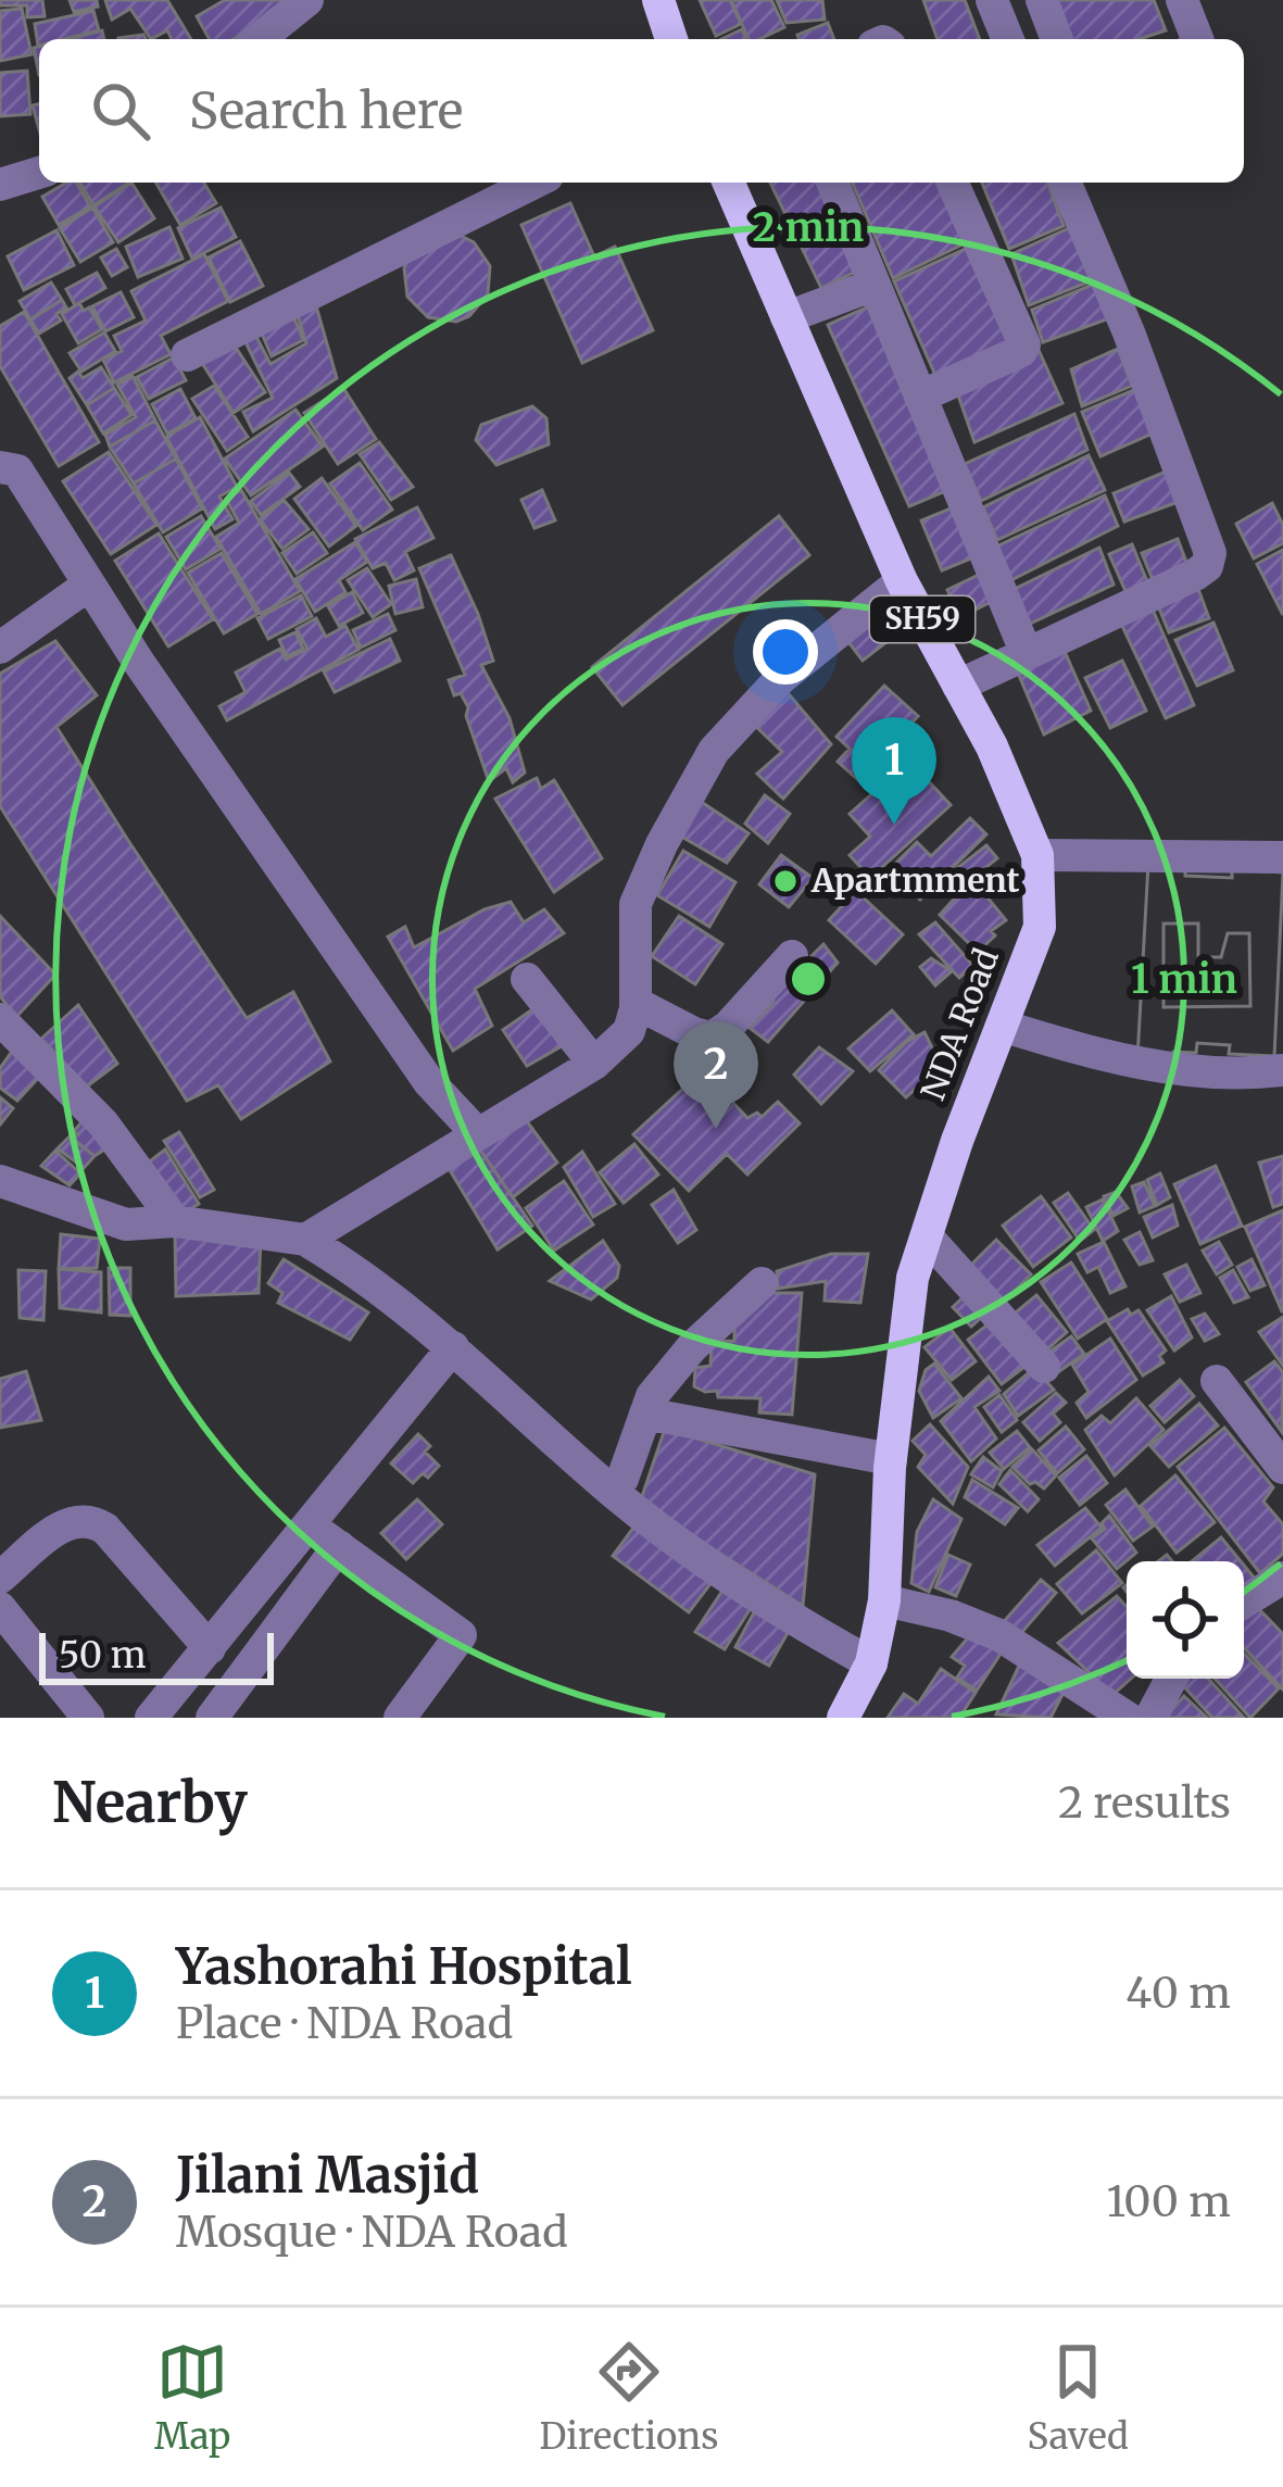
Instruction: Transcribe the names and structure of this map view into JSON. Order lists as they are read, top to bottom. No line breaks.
{"streets":{"main road":["SH59","NDA Road"]},"places":["Apartmment"],"scale_bar":"50 m","page":{"search":"Search here","pins":["1","2"],"scale":"50 m","heading":["Nearby","2 results"],"list":[{"mark":"1","name":"Yashorahi Hospital","note":"Place · NDA Road","value":"40 m"},{"mark":"2","name":"Jilani Masjid","note":"Mosque · NDA Road","value":"100 m"}],"nav":["Map","Directions","Saved"]},"rings":["2 min","1 min"]}
